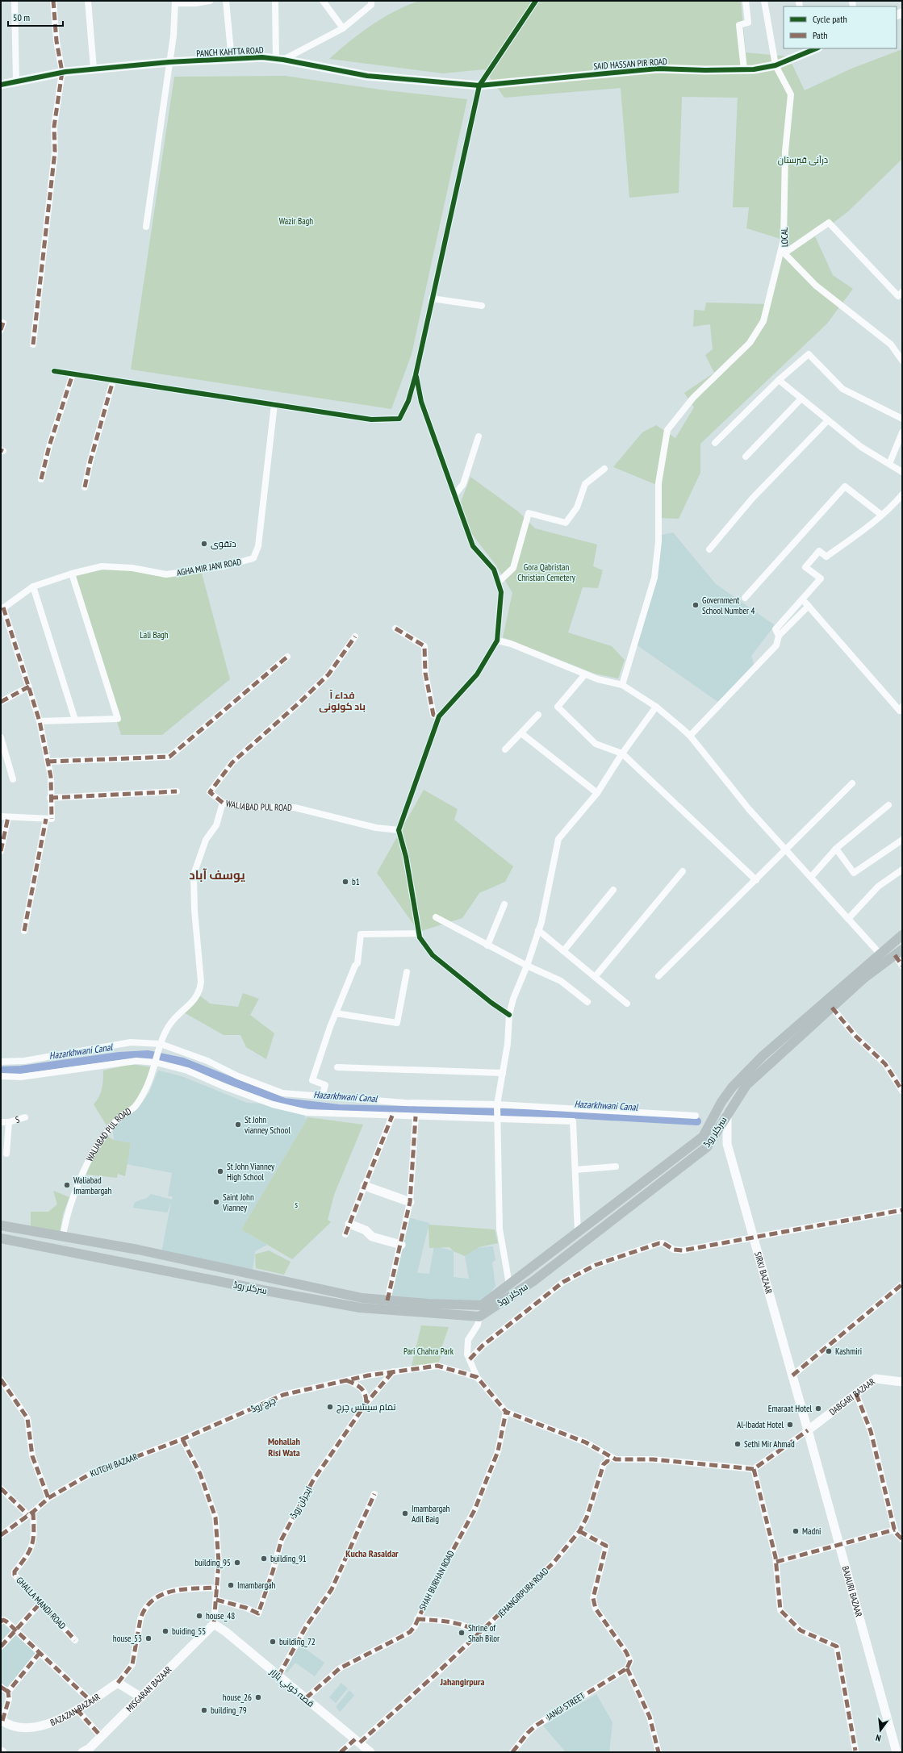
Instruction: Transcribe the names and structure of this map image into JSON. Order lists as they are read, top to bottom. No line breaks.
{"streets":{"main road":["WALIABAD PUL ROAD","سرکلر روڈ"],"street":["PANCH KAHTTA ROAD","SAID HASSAN PIR ROAD","LOCAL","AGHA MIR JANI ROAD","S","SIRKI BAZAAR","DABGARI BAZAAR","چرچ روڈ","KUTCHI BAZAAR","ایجرٹن روڈ","SHAH BURHAN ROAD","BAJAURI BAZAAR","JEHANGIRPURA ROAD","GHALLA MANDI ROAD","قصہ خوني بازار","MISGARAN BAZAAR","JANGI STREET","BAZAZAN BAZAAR"]},"crossings":[["PANCH KAHTTA ROAD","SAID HASSAN PIR ROAD"],["SAID HASSAN PIR ROAD","LOCAL"],["WALIABAD PUL ROAD","سرکلر روڈ"],["سرکلر روڈ","SIRKI BAZAAR"],["SIRKI BAZAAR","DABGARI BAZAAR"],["SIRKI BAZAAR","BAJAURI BAZAAR"],["DABGARI BAZAAR","BAJAURI BAZAAR"],["چرچ روڈ","KUTCHI BAZAAR"],["KUTCHI BAZAAR","GHALLA MANDI ROAD"],["SHAH BURHAN ROAD","قصہ خوني بازار"],["JEHANGIRPURA ROAD","قصہ خوني بازار"],["قصہ خوني بازار","MISGARAN BAZAAR"]],"districts":["فداء آ باد کولونی","یوسف آباد","Mohallah Risi Wata","Kucha Rasaldar","Jahangirpura"],"water":["Hazarkhwani Canal"],"parks":["درآنی قبرستان","Wazir Bagh","Gora Qabristan Christian Cemetery","Lali Bagh","s","Pari Chahra Park"],"places":["دتقوى","Government School Number 4","b1","St John vianney School","St John Vianney High School","Waliabad Imambargah","Saint John Vianney","Kashmiri","تمام سینٹس چرچ","Emaraat Hotel","Al-Ibadat Hotel","Sethi Mir Ahmad","Imambargah Adil Baig","Madni","building_91","building_95","Imambargah","house_48","buiding_55","Shrine of Shah Bilor","house_53","building_72","house_26","building_79"],"legend":["Cycle path","Path"],"scale_bar":"50 m","north":"bottom"}
